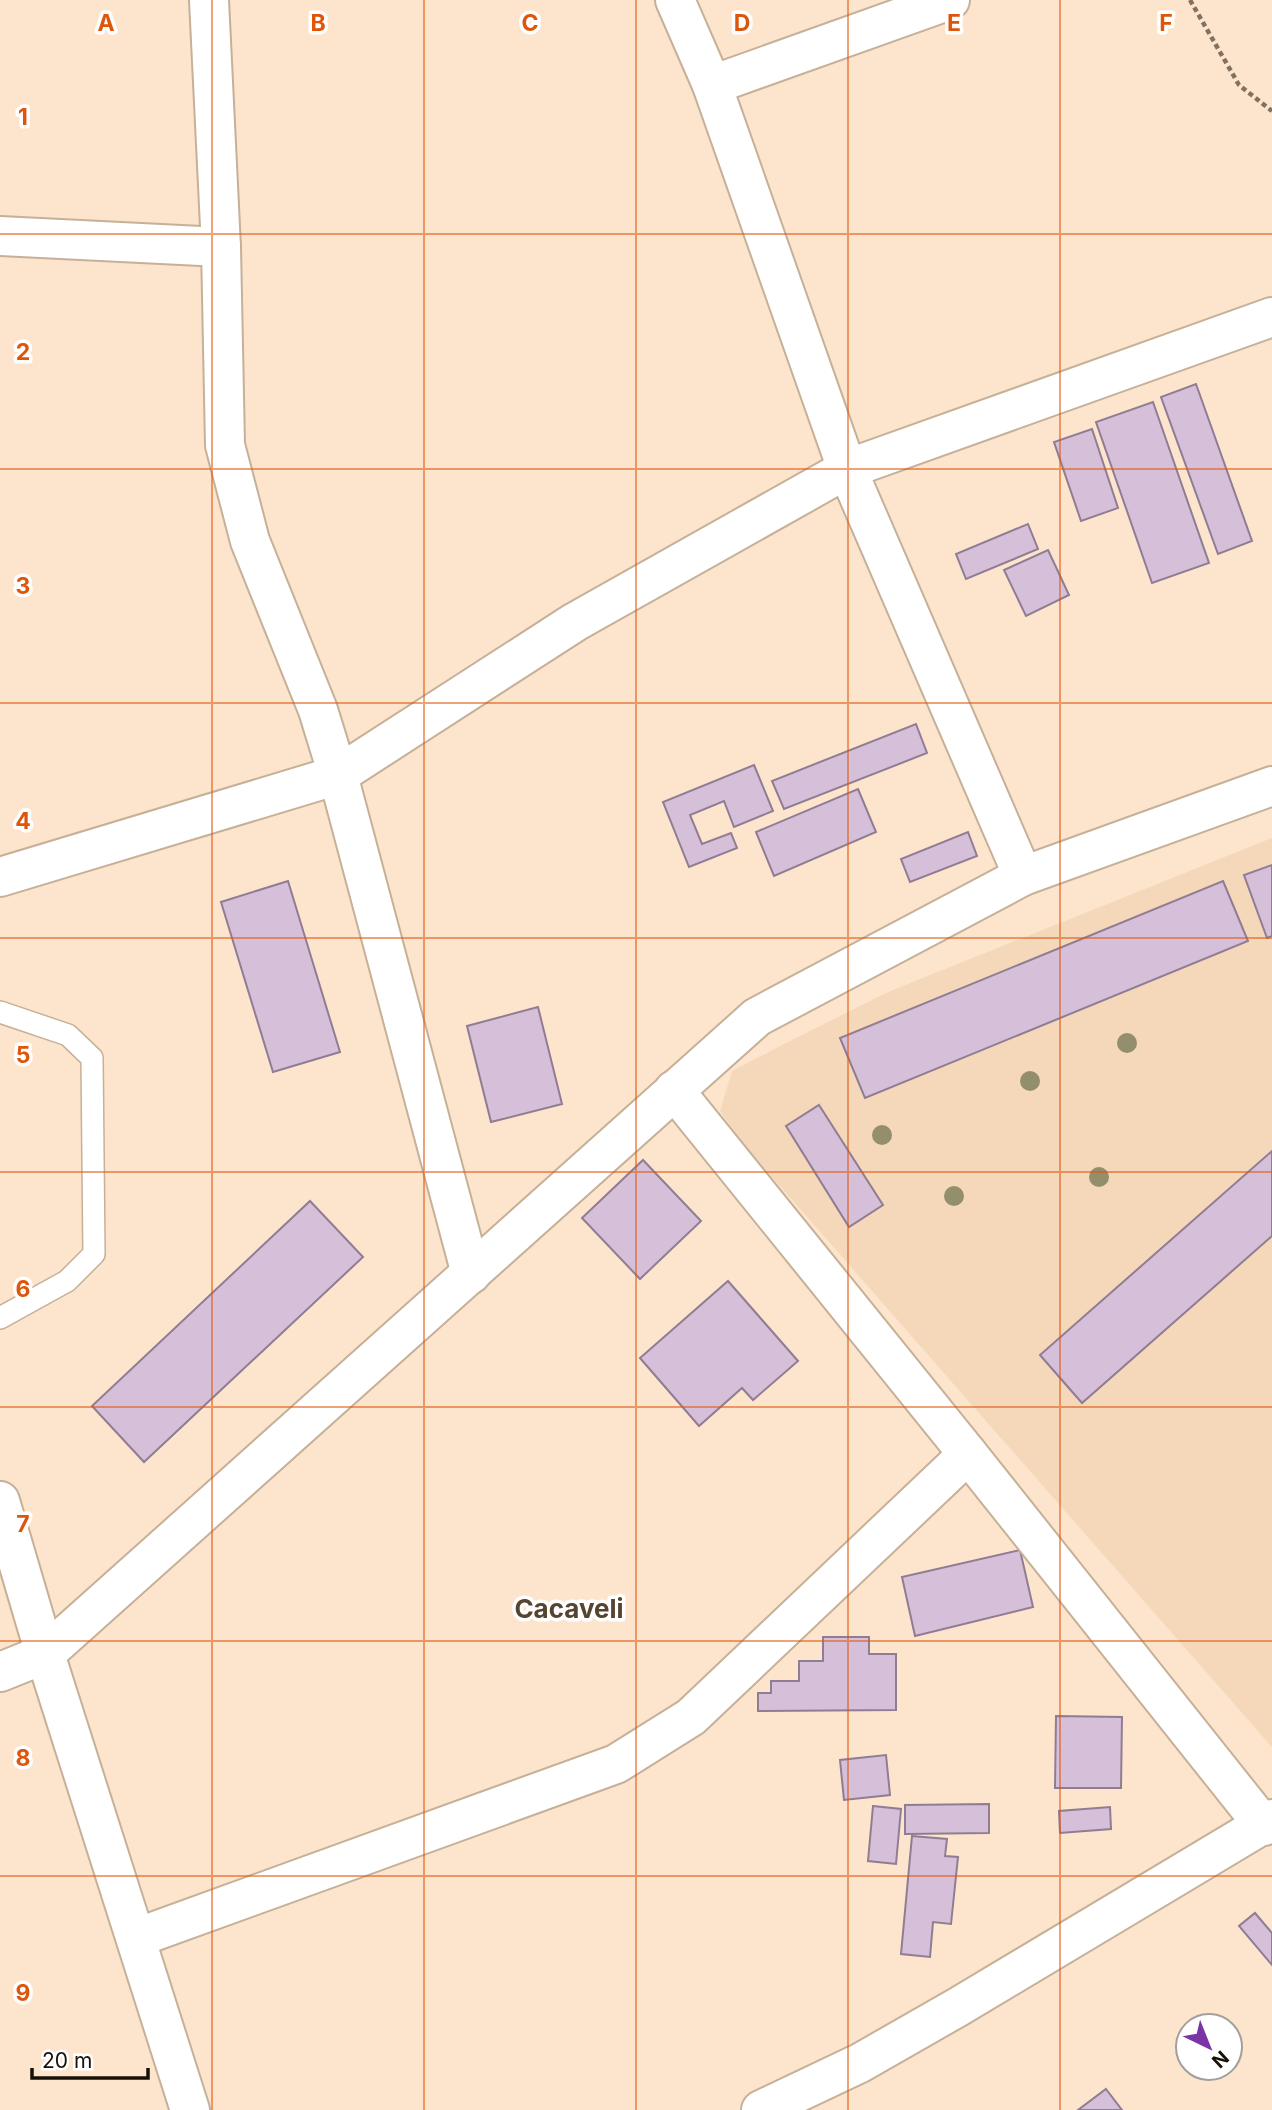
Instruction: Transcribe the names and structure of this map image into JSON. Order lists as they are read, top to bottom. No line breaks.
{"districts":["Cacaveli"],"scale_bar":"20 m","north":"bottom right","grid":{"columns":["A","B","C","D","E","F"],"rows":["1","2","3","4","5","6","7","8","9"]}}
